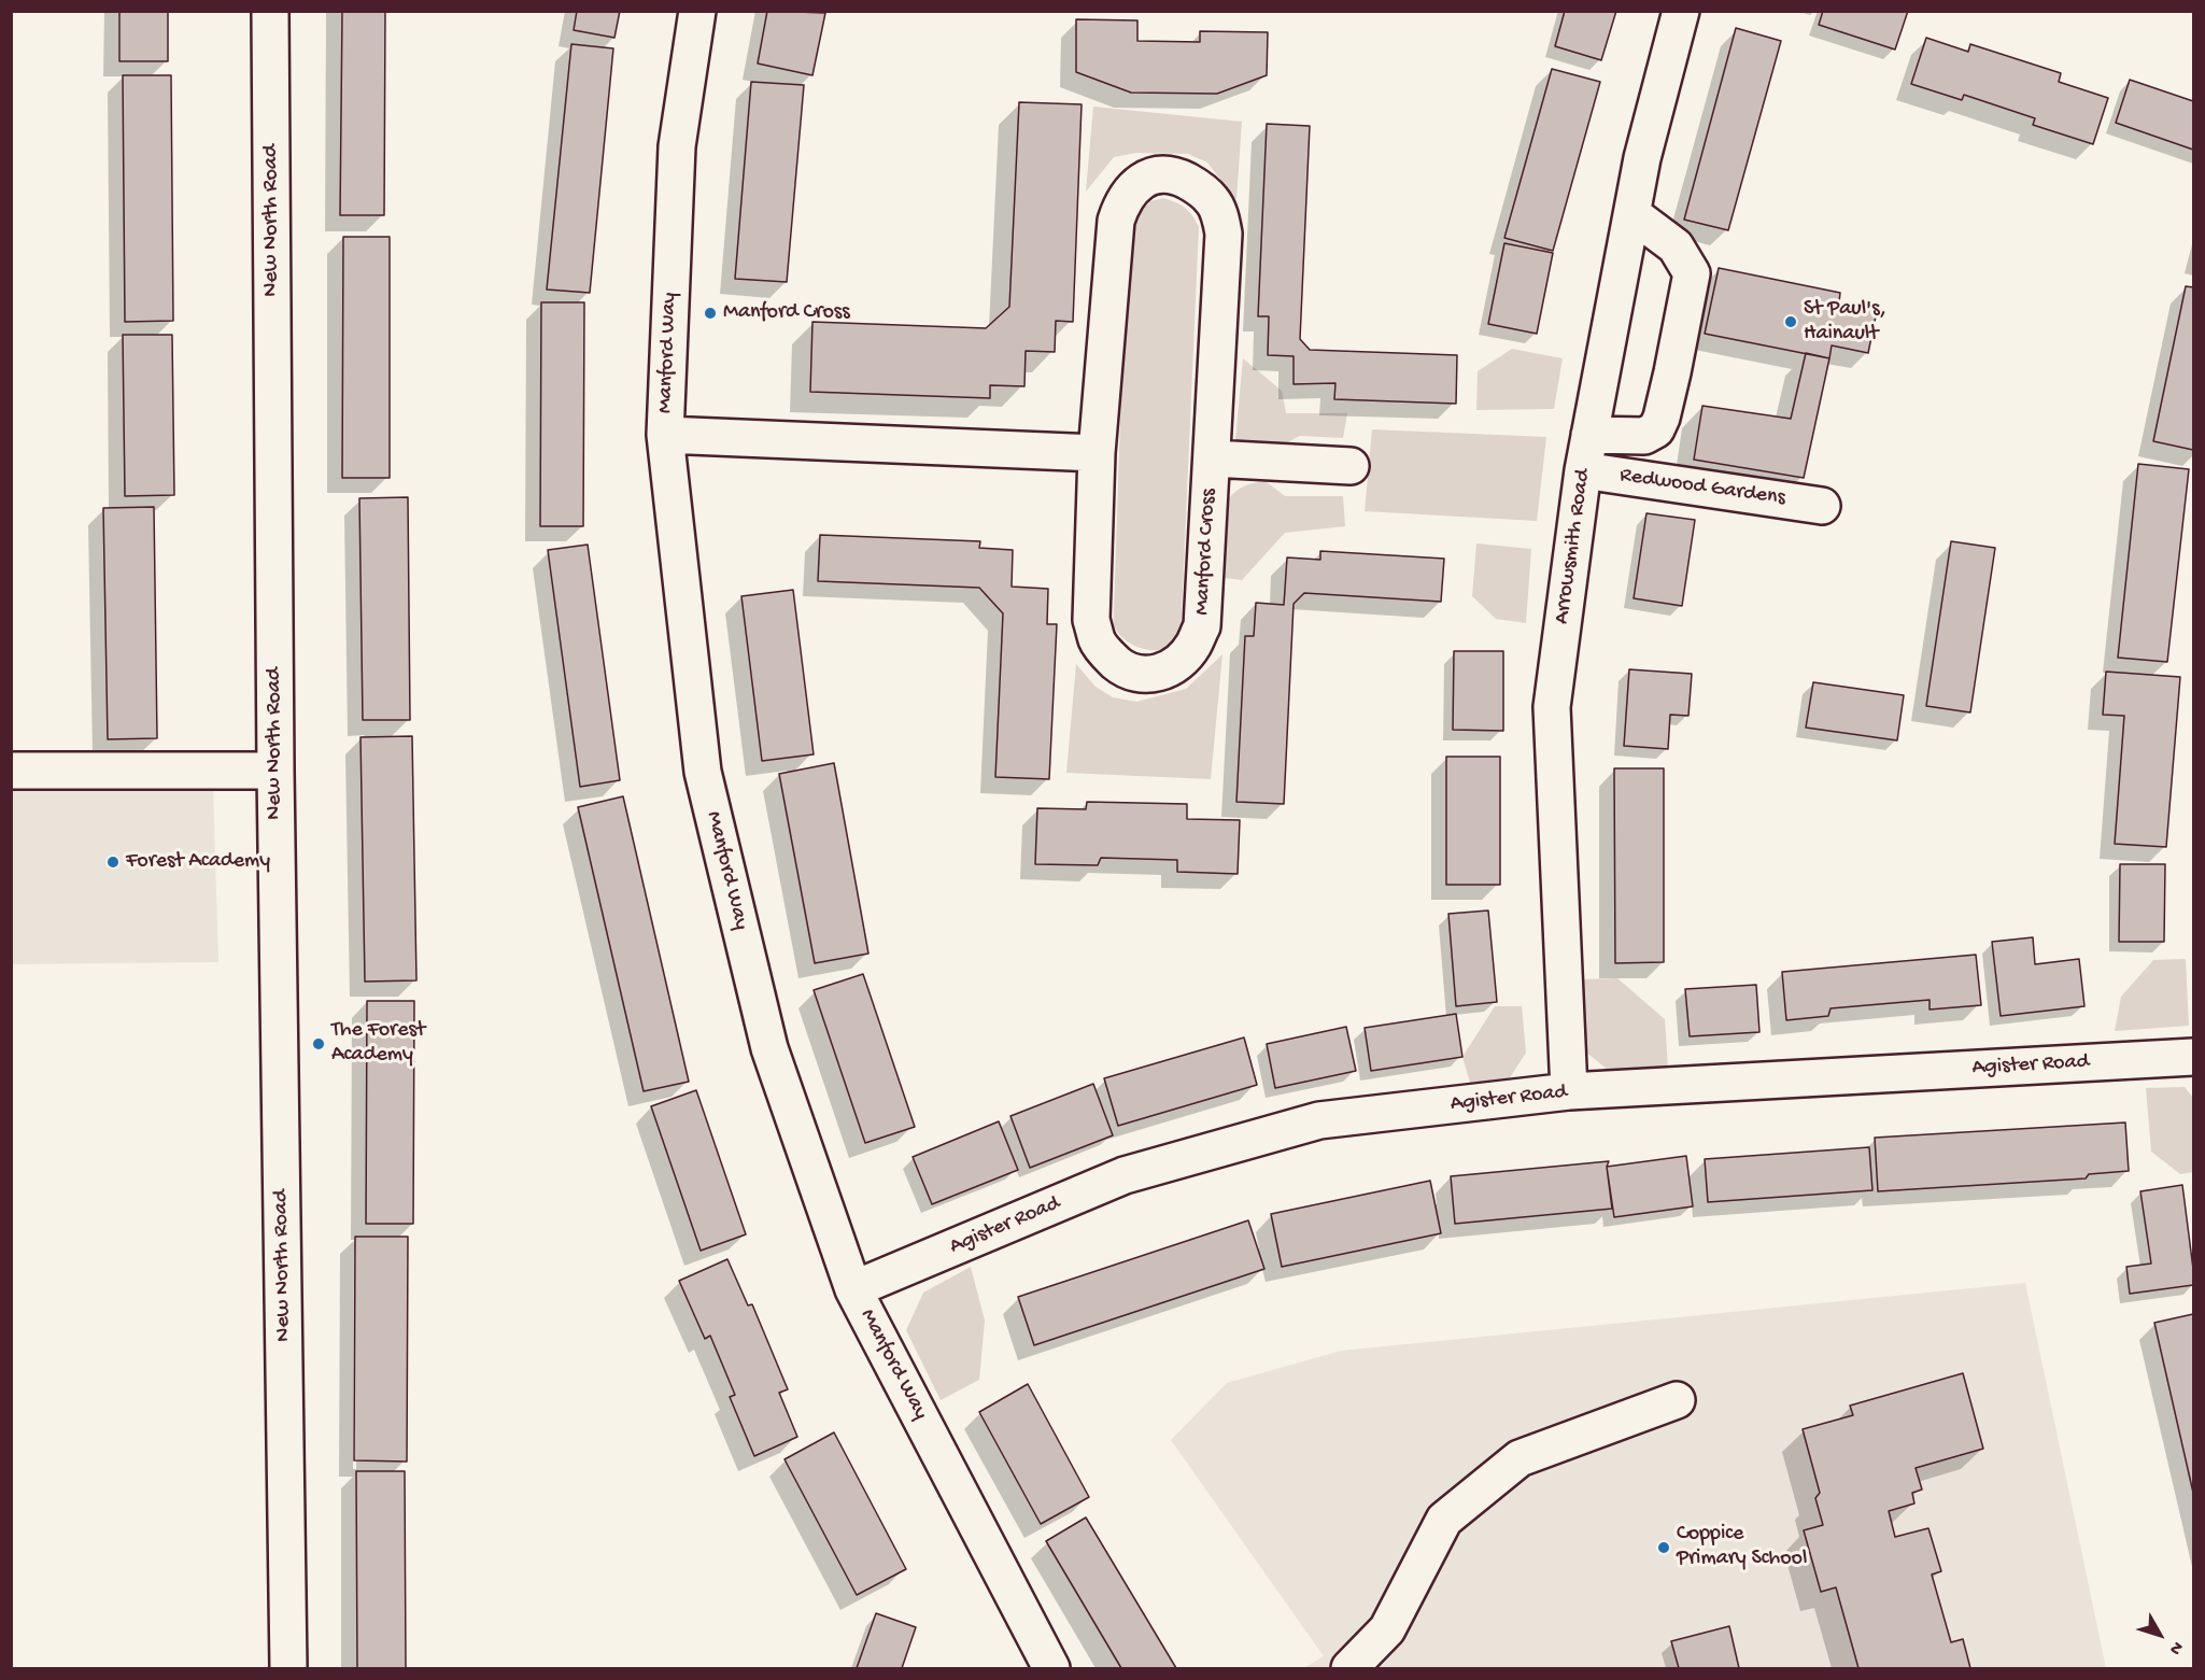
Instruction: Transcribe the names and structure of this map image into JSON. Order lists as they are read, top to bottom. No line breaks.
{"streets":{"street":["New North Road","Manford Way","Redwood Gardens","Arrowsmith Road","Manford Cross","Agister Road"]},"crossings":[["Manford Way","Agister Road"],["Redwood Gardens","Arrowsmith Road"],["Arrowsmith Road","Agister Road"]],"places":["Manford Cross","St Paul's, Hainault","Forest Academy","The Forest Academy","Coppice Primary School"],"north":"bottom right"}
